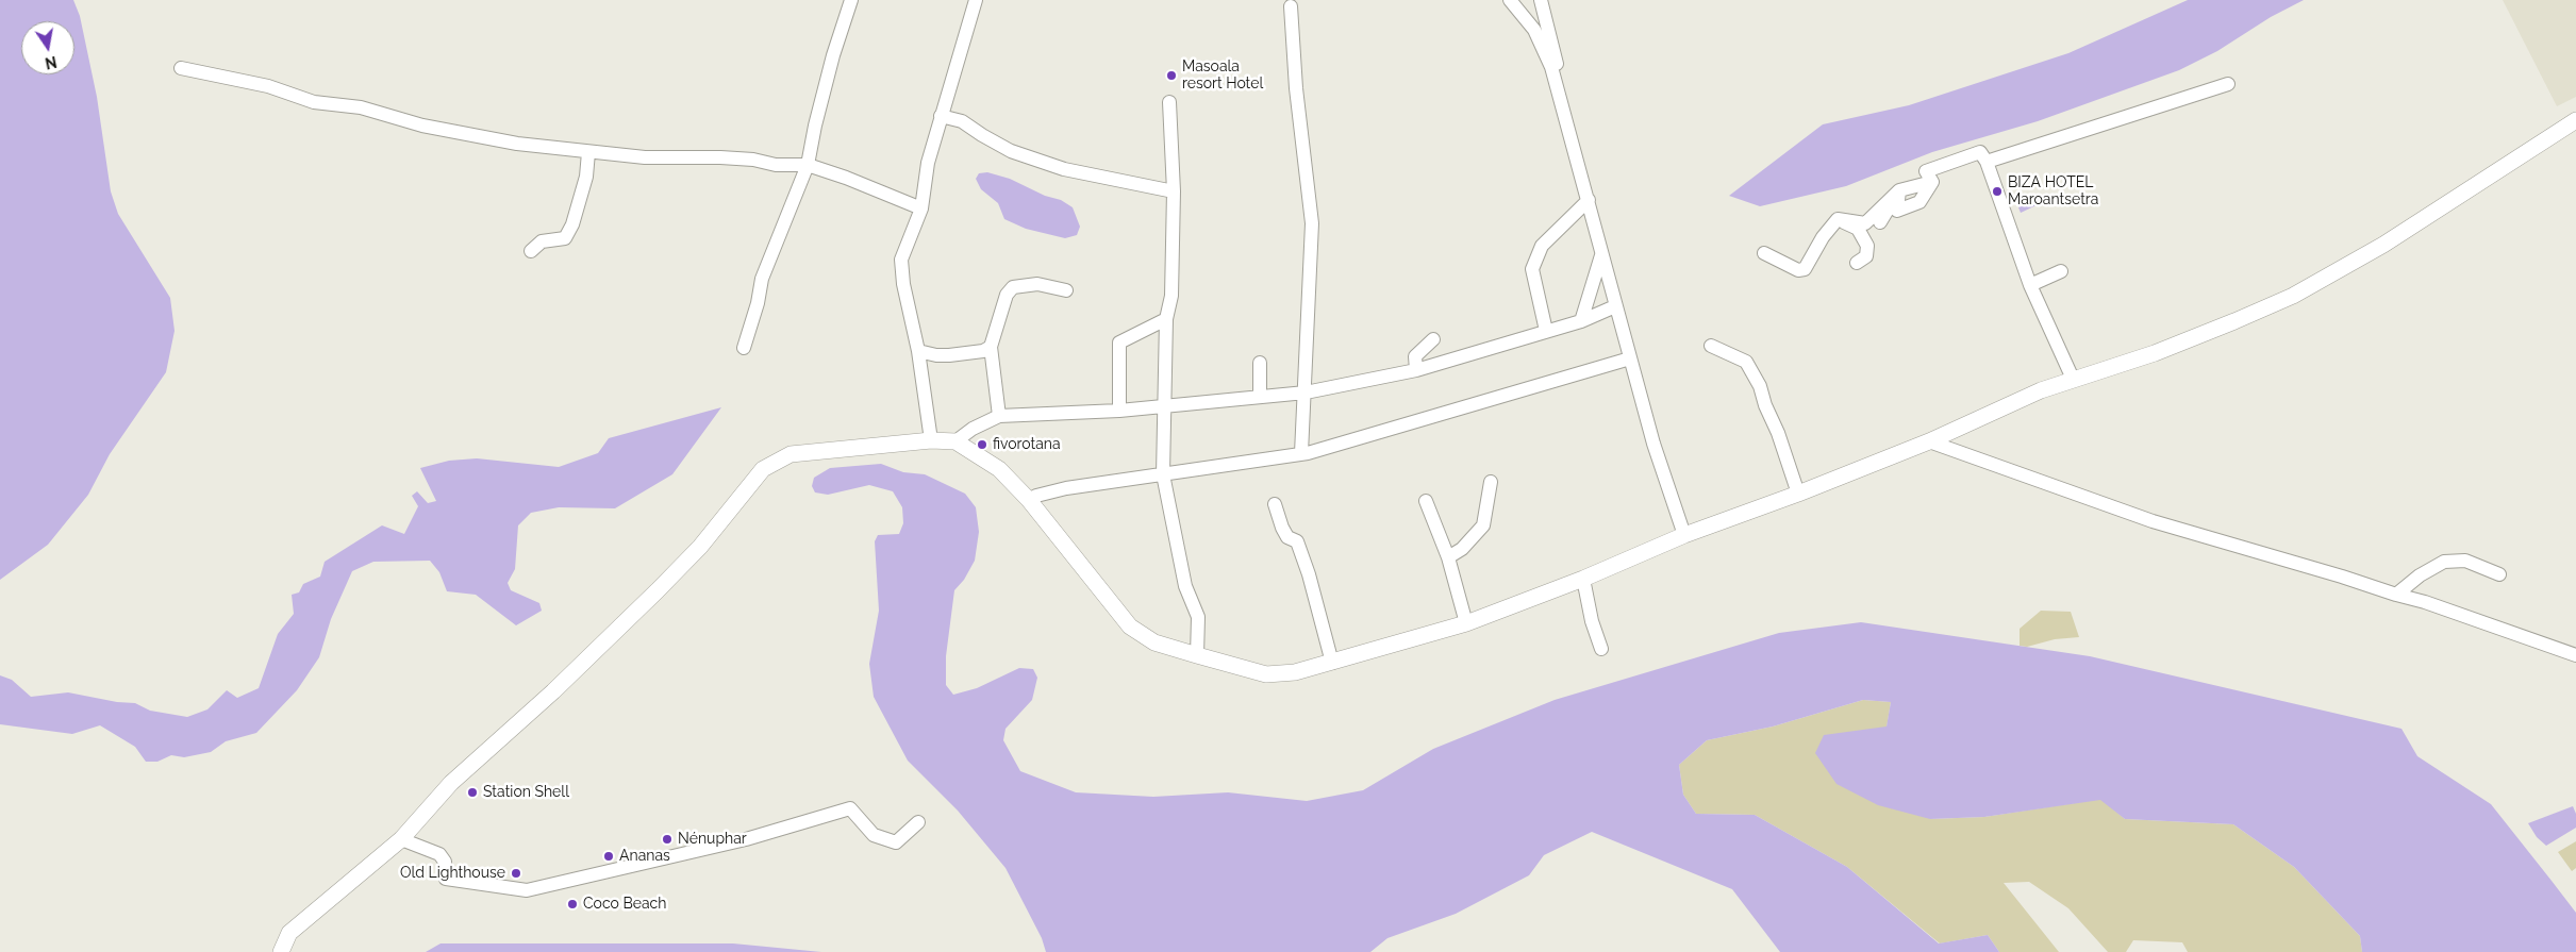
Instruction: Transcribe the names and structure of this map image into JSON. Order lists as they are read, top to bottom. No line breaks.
{"places":["Masoala resort Hotel","BIZA HOTEL Maroantsetra","fivorotana","Station Shell","Nénuphar","Ananas","Old Lighthouse","Coco Beach"],"north":"bottom"}
